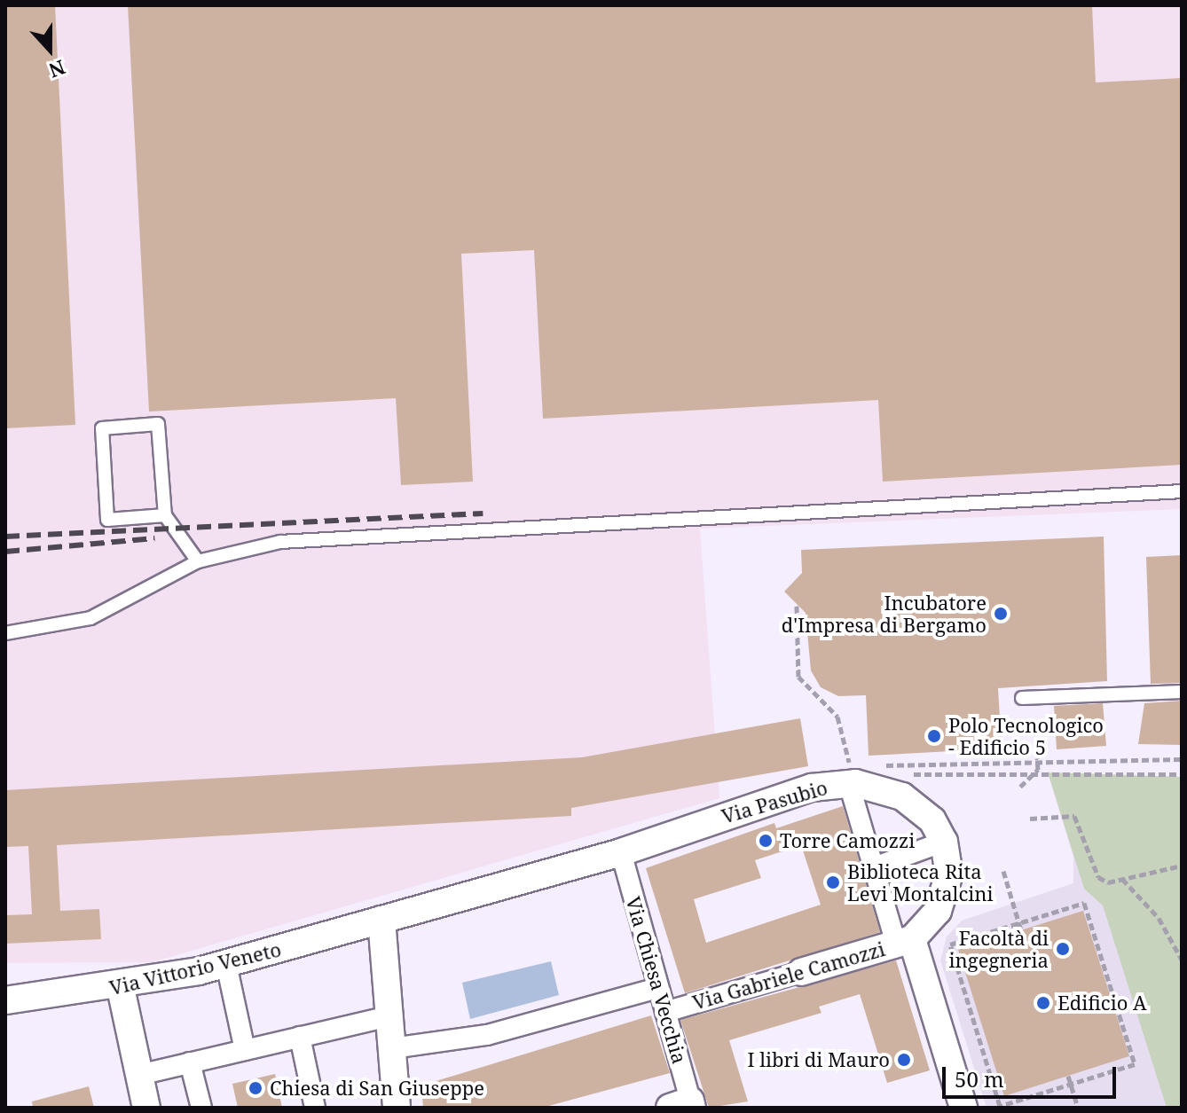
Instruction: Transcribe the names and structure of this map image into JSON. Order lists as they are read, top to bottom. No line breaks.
{"streets":{"street":["Via Pasubio","Via Vittorio Veneto","Via Gabriele Camozzi","Via Chiesa Vecchia"]},"crossings":[["Via Pasubio","Via Vittorio Veneto"],["Via Pasubio","Via Chiesa Vecchia"],["Via Gabriele Camozzi","Via Chiesa Vecchia"]],"places":["Incubatore d'Impresa di Bergamo","Polo Tecnologico - Edificio 5","Torre Camozzi","Biblioteca Rita Levi Montalcini","Facoltà di ingegneria","Edificio A","I libri di Mauro","Chiesa di San Giuseppe"],"scale_bar":"50 m","north":"bottom"}
